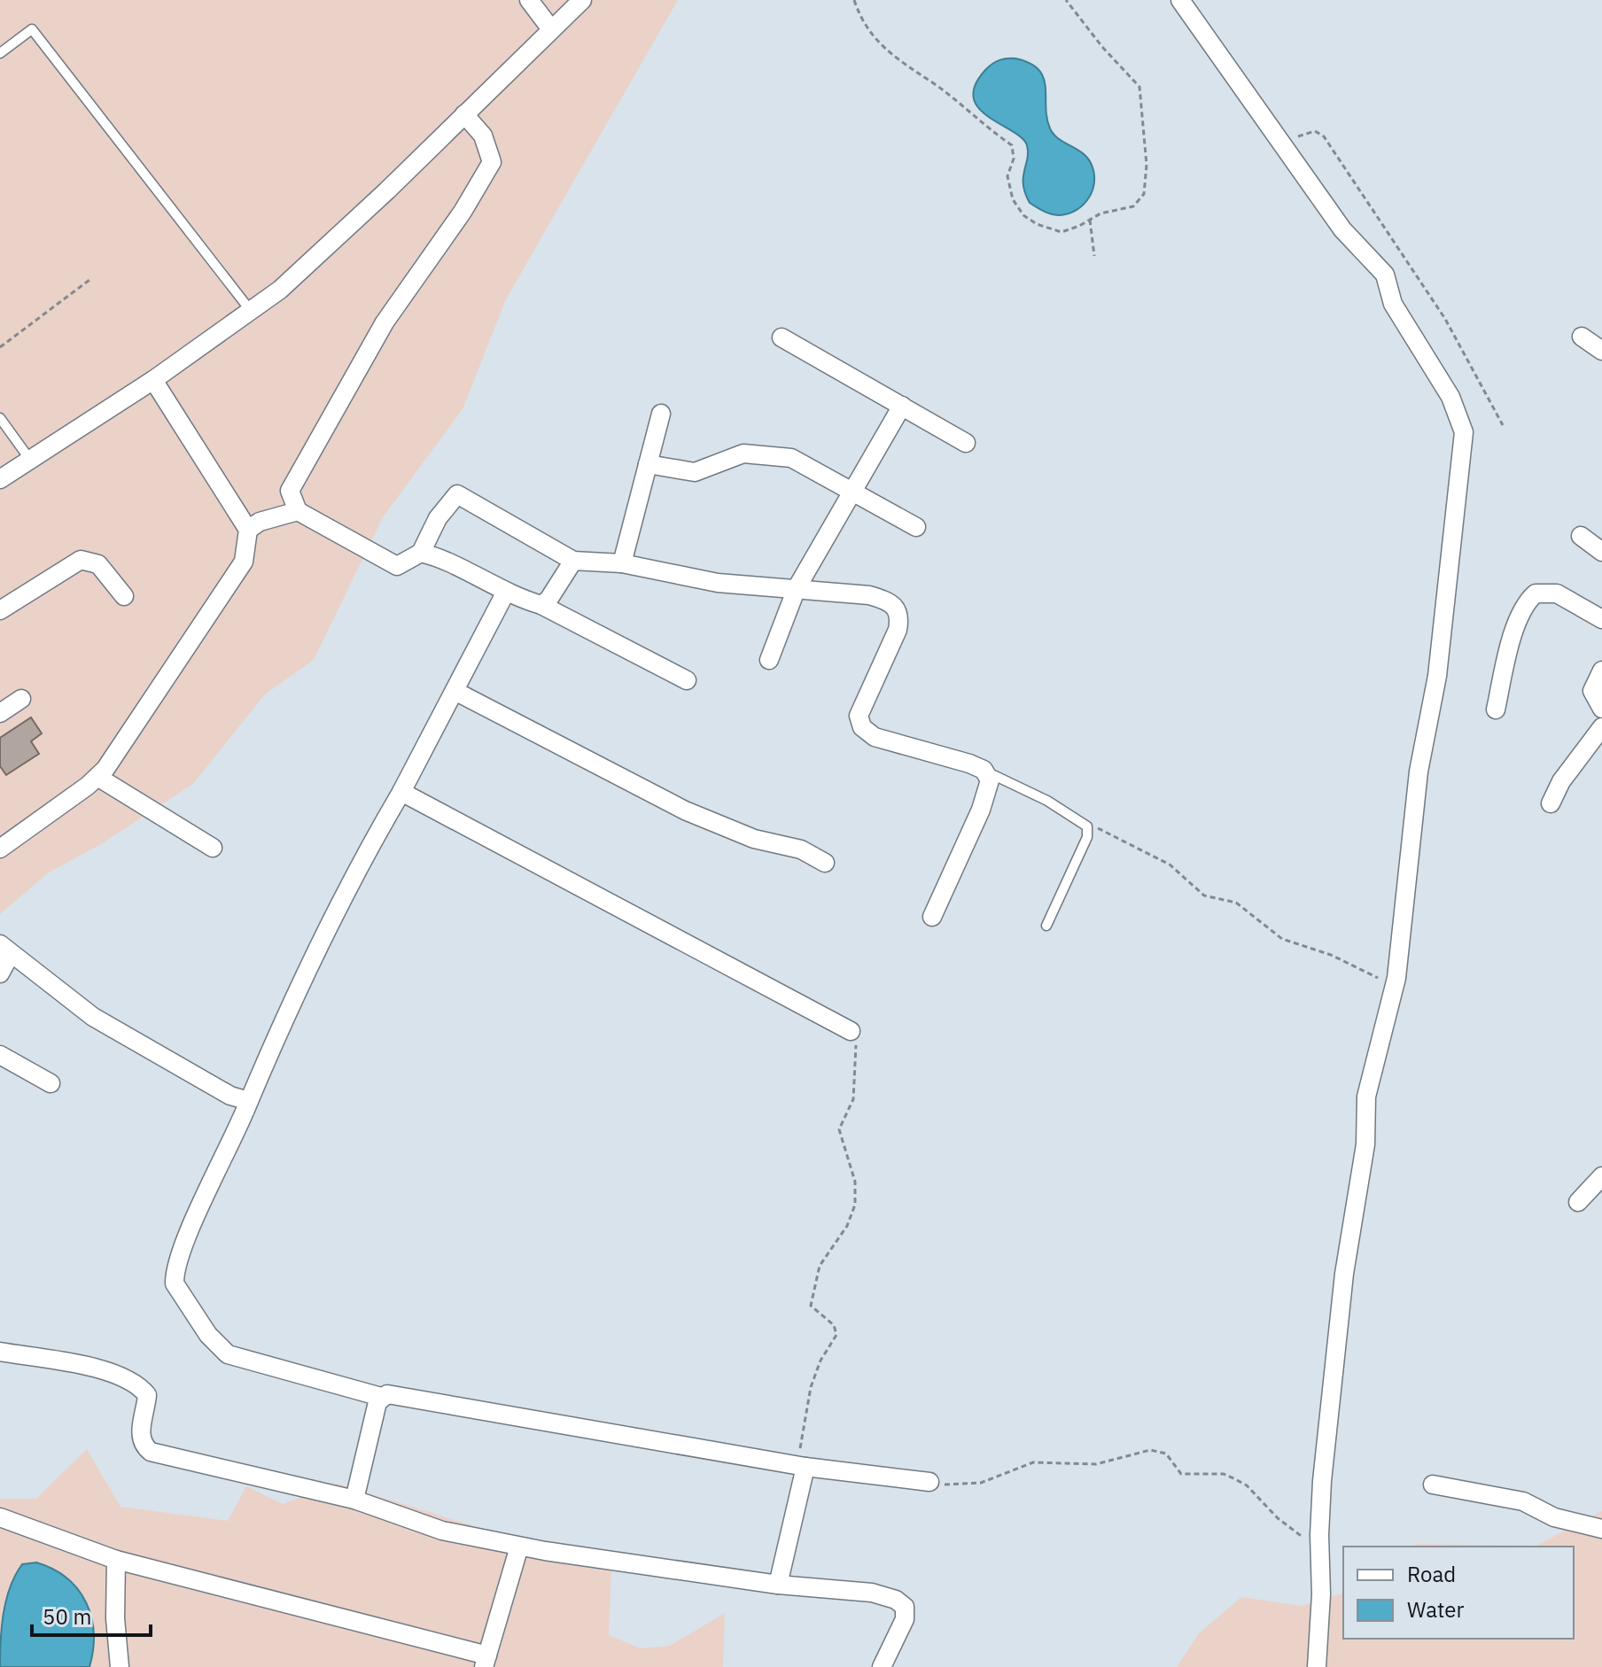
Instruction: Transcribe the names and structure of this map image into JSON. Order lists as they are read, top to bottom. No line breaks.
{"legend":["Road","Water"],"scale_bar":"50 m"}
